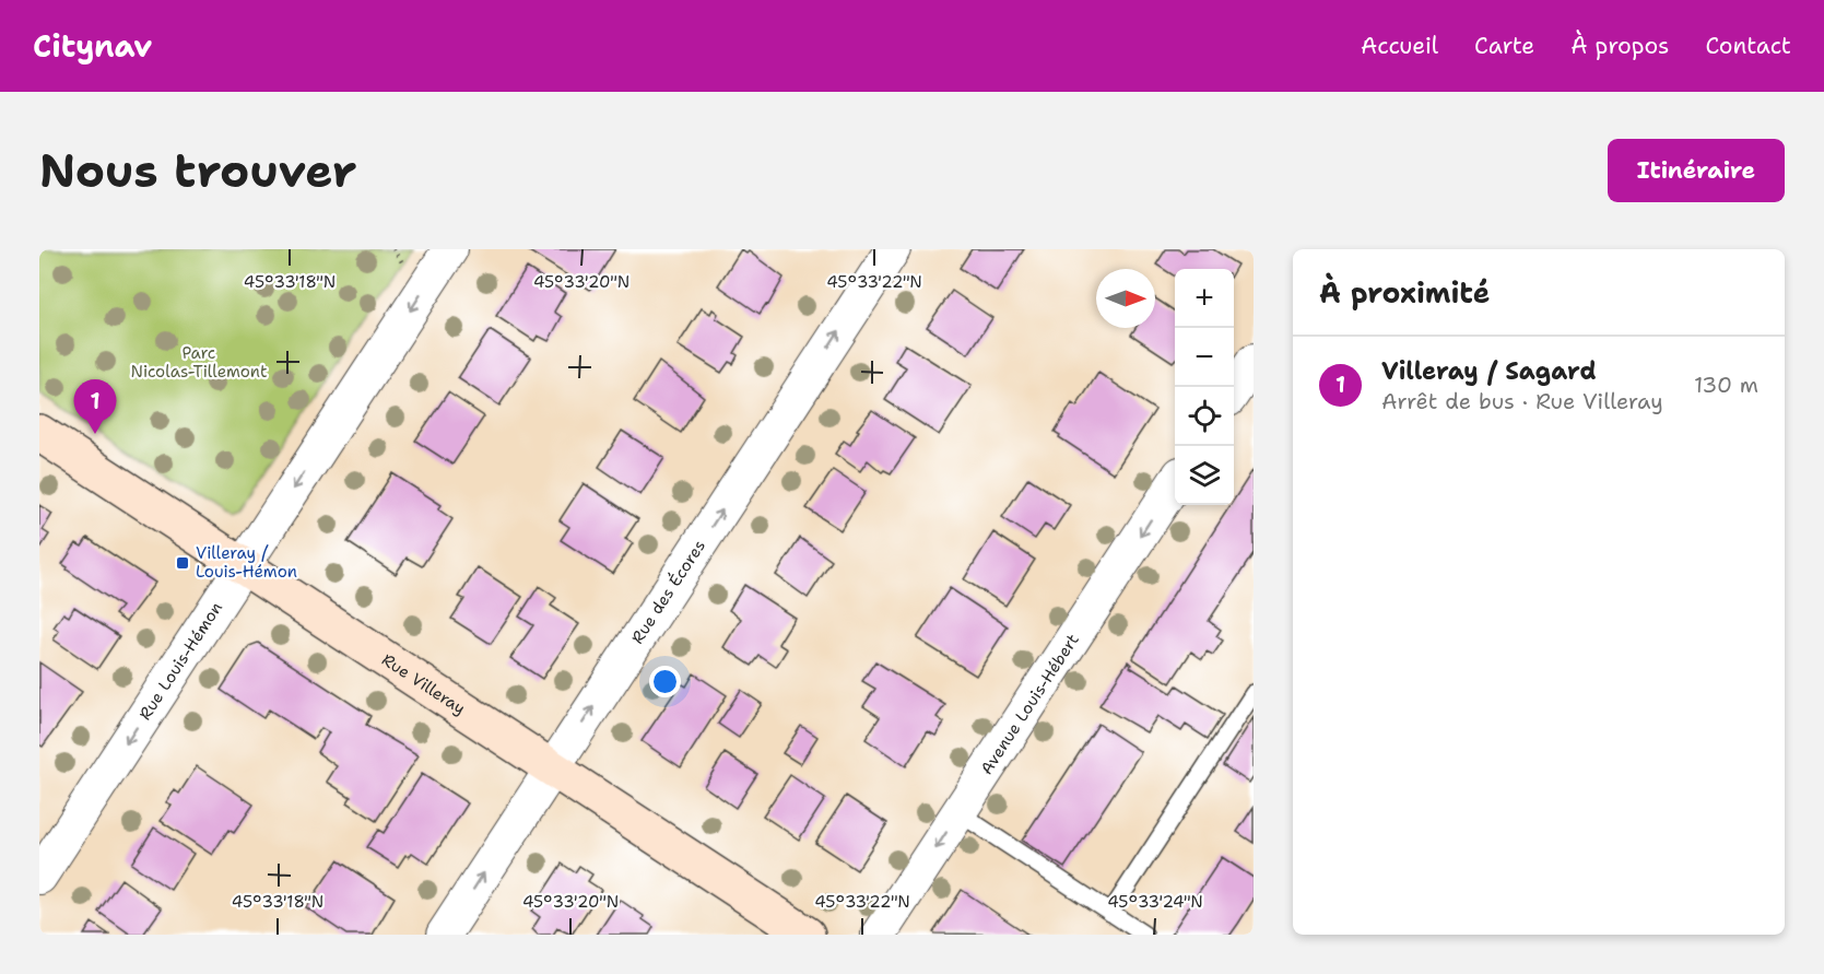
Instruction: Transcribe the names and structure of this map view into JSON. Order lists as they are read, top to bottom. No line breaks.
{"streets":{"street":["Rue des Écores","Rue Louis-Hémon","Rue Villeray","Avenue Louis-Hébert"]},"crossings":[["Rue des Écores","Rue Villeray"],["Rue Louis-Hémon","Rue Villeray"]],"one_way":["Rue des Écores","Rue Louis-Hémon","Avenue Louis-Hébert"],"parks":["Parc Nicolas-Tillemont"],"places":{"transit":["Villeray / Louis-Hémon"]},"north":"right","page":{"header":"Citynav","nav":["Accueil","Carte","À propos","Contact"],"buttons":"Itinéraire","title":"Nous trouver","heading":"À proximité","map_buttons":["+","−"],"list":[{"mark":"1","name":"Villeray / Sagard","note":"Arrêt de bus · Rue Villeray","value":"130 m"}],"pins":"1"},"coordinates":["45°33'18\"N","45°33'20\"N","45°33'22\"N","45°33'24\"N"]}
